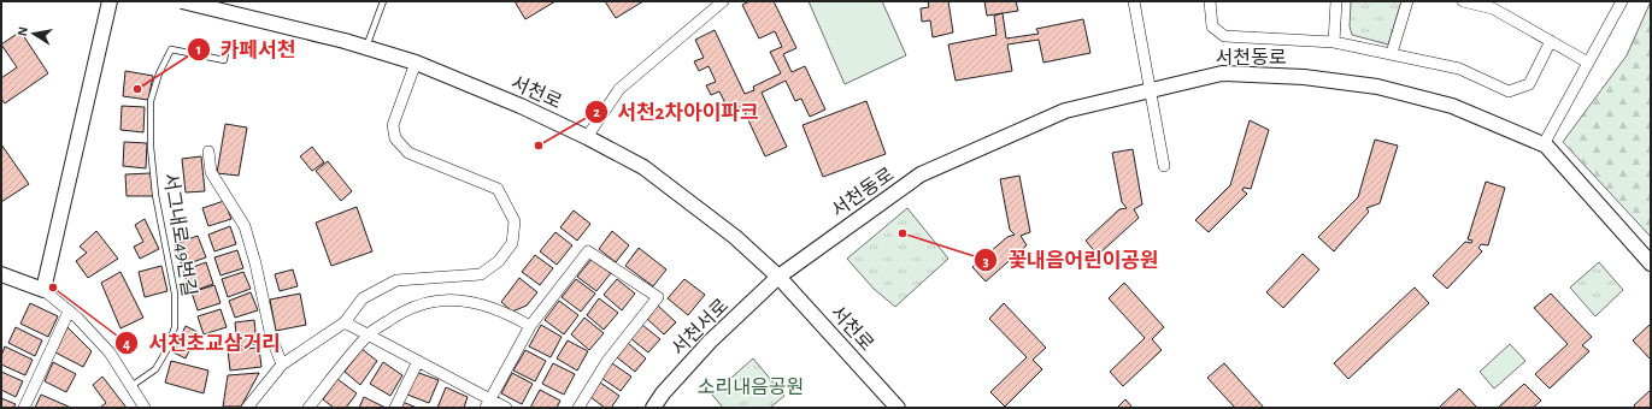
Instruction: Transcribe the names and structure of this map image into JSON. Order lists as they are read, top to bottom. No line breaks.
{"streets":{"street":["서천동로","서천로","서천서로"],"lane":["서그내로49번길"]},"crossings":[["서천동로","서천로"],["서천동로","서천서로"],["서천로","서천서로"]],"parks":["소리내음공원"],"places":["카페서천","서천2차아이파크","꽃내음어린이공원","서천초교삼거리"],"north":"left"}
